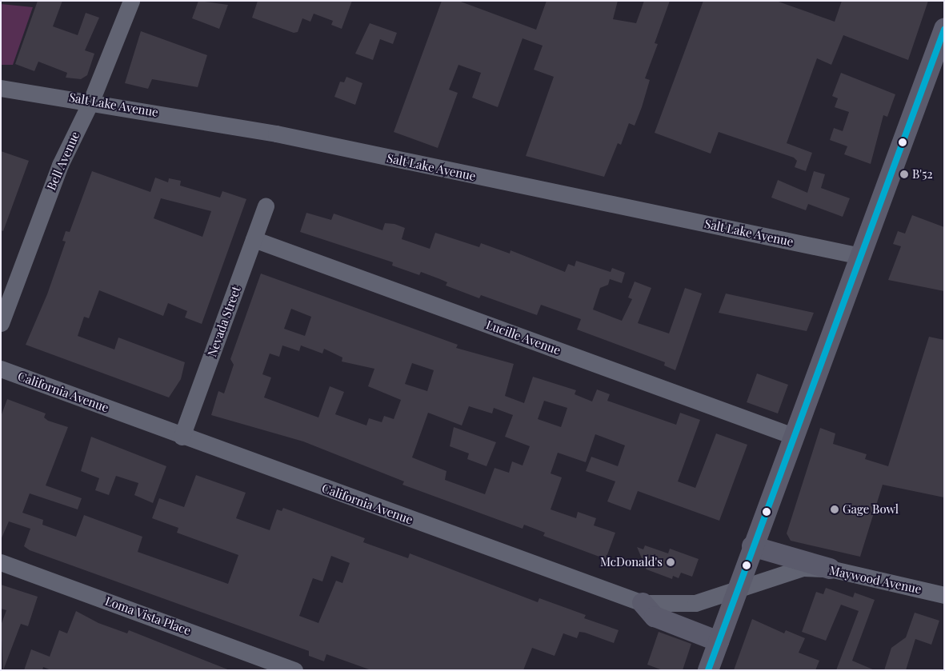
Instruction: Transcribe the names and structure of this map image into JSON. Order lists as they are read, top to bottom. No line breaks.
{"streets":{"street":["Salt Lake Avenue","Bell Avenue","Nevada Street","Lucille Avenue","California Avenue","Maywood Avenue","Loma Vista Place"]},"crossings":[["Salt Lake Avenue","Bell Avenue"],["Nevada Street","Lucille Avenue"],["Nevada Street","California Avenue"],["California Avenue","Maywood Avenue"]],"places":["B'52","Gage Bowl","McDonald's"]}
